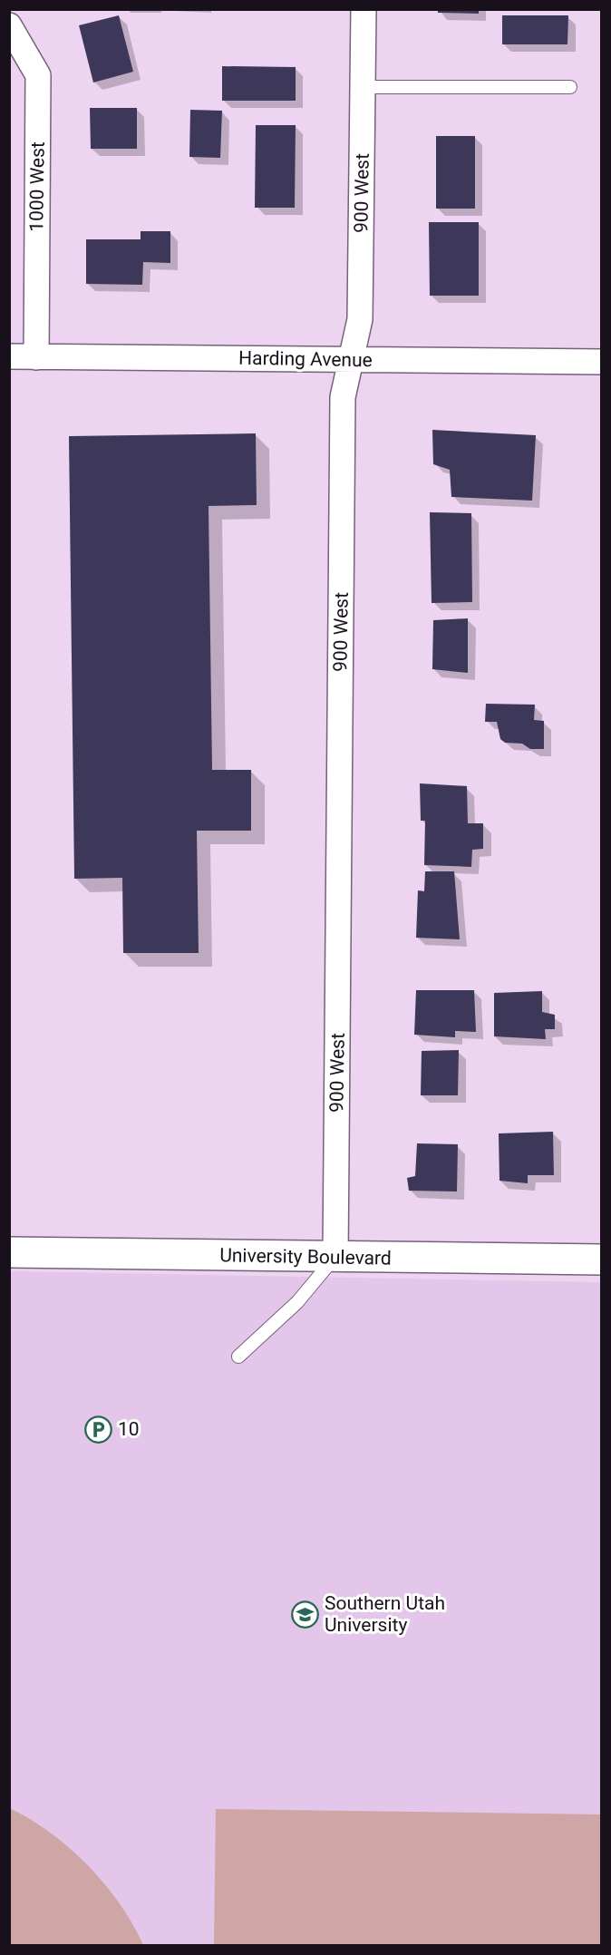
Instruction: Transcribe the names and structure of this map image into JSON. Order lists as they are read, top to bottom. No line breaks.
{"streets":{"main road":["University Boulevard"],"street":["1000 West","900 West","Harding Avenue"]},"crossings":[["1000 West","Harding Avenue"],["900 West","Harding Avenue"],["900 West","University Boulevard"]],"places":{"parking":["10"],"school or university":["Southern Utah University"]}}
